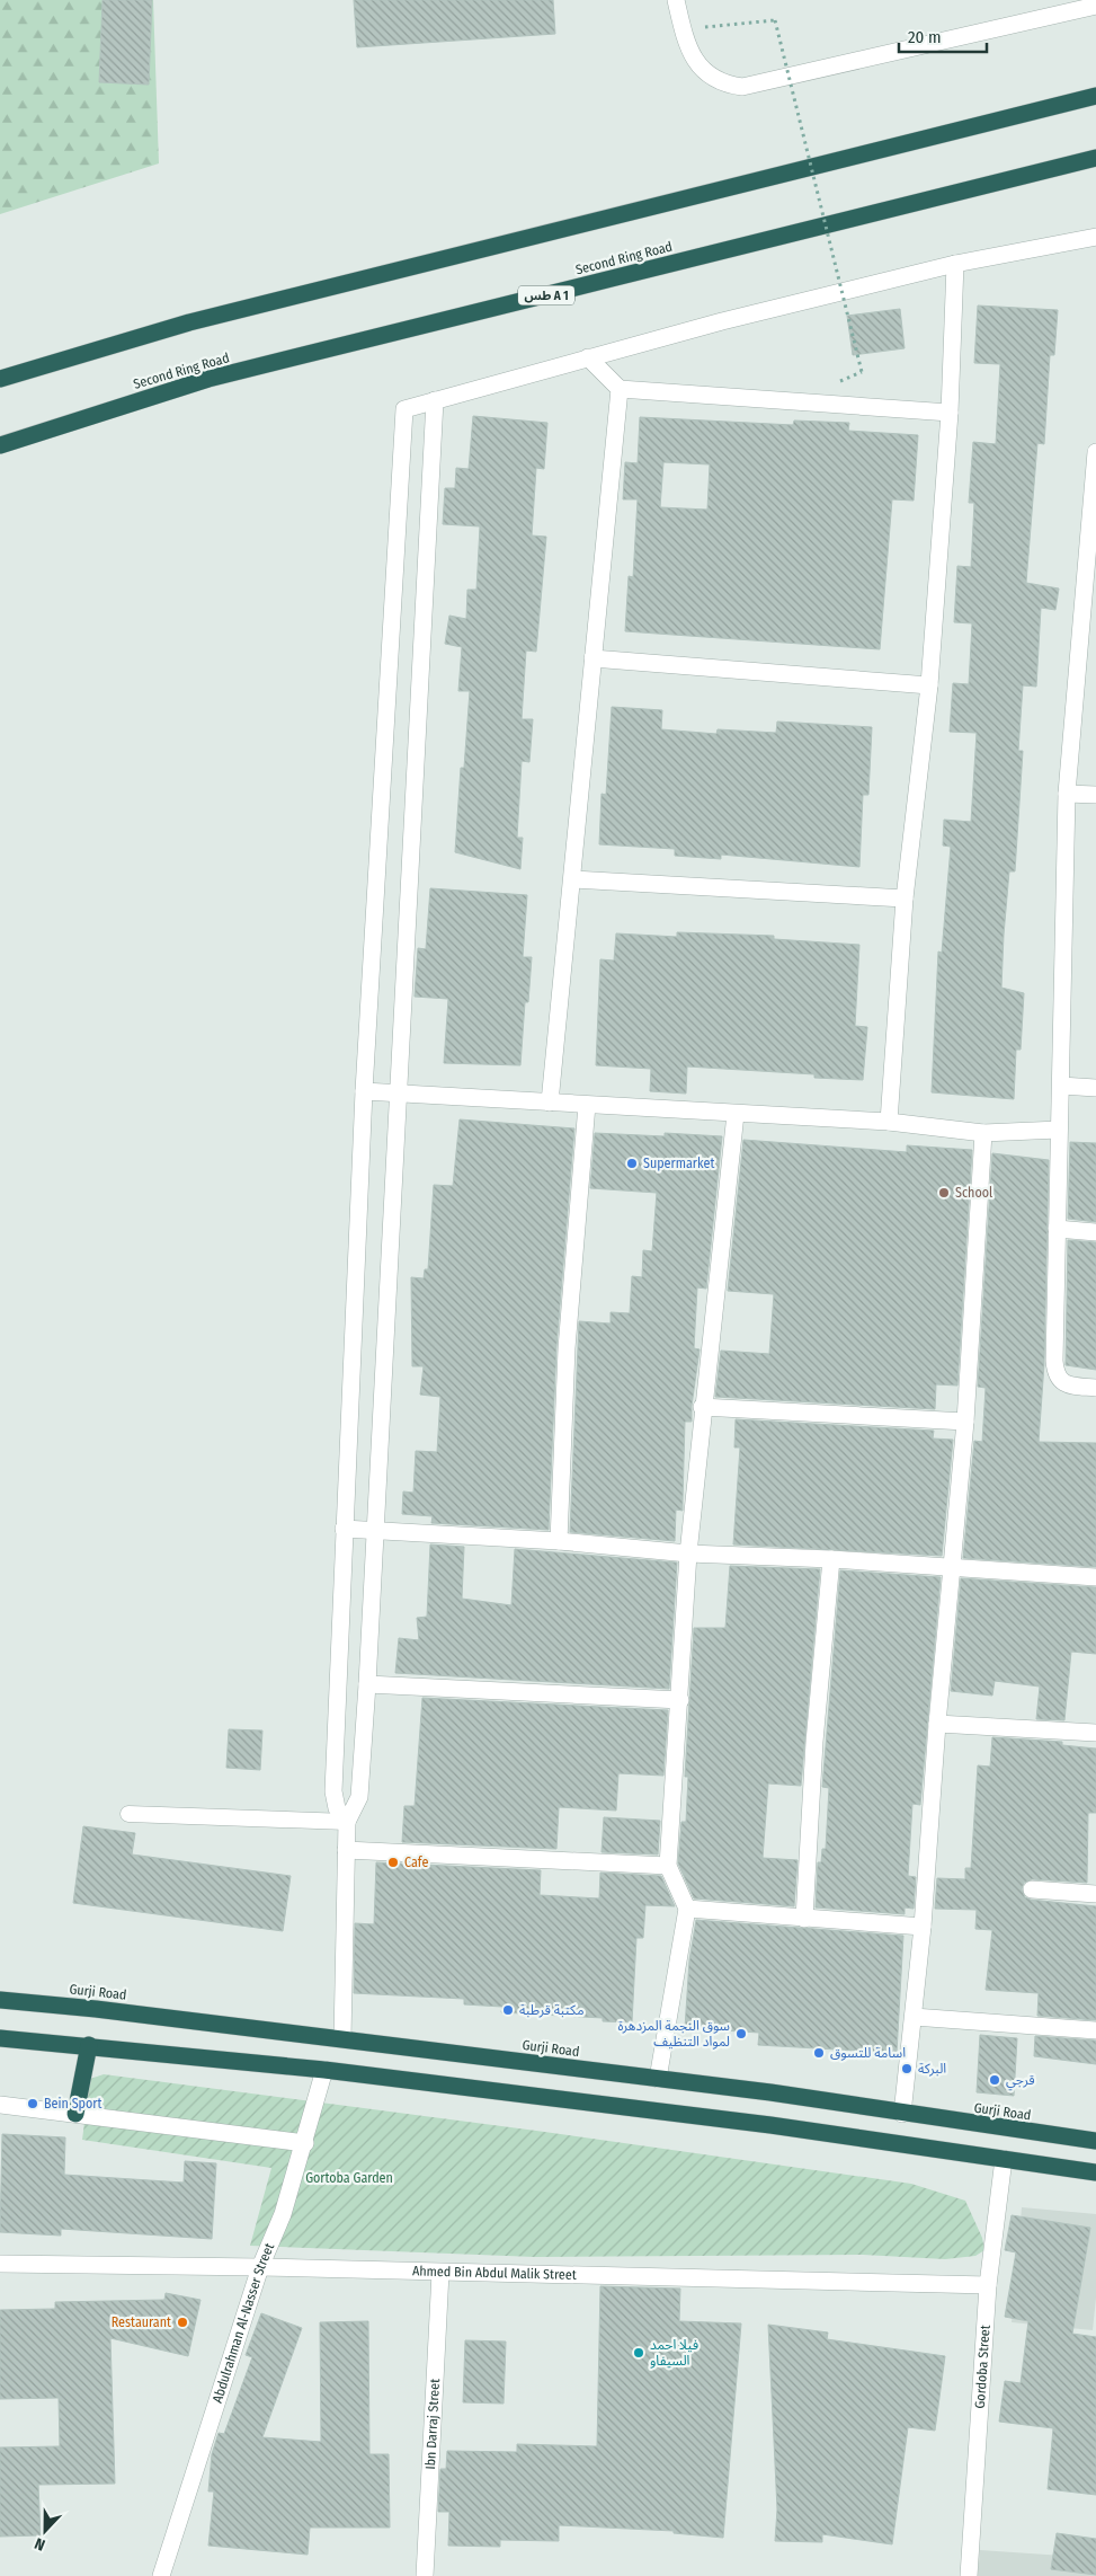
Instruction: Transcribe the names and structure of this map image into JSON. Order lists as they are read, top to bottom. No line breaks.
{"streets":{"highway":["Second Ring Road","طس A 1","Gurji Road"],"street":["Ahmed Bin Abdul Malik Street","Abdulrahman Al-Nasser Street","Gordoba Street","Ibn Darraj Street"]},"crossings":[["Ahmed Bin Abdul Malik Street","Abdulrahman Al-Nasser Street"],["Ahmed Bin Abdul Malik Street","Gordoba Street"],["Ahmed Bin Abdul Malik Street","Ibn Darraj Street"]],"parks":["Gortoba Garden"],"places":["Supermarket","School","Cafe","مكتبة قرطبة","سوق النجمة المزدهرة لمواد التنظيف","اسامة للتسوق","البركة","قرجي","Bein Sport","Restaurant","فيلا احمد السيفاو"],"scale_bar":"20 m","north":"bottom"}
